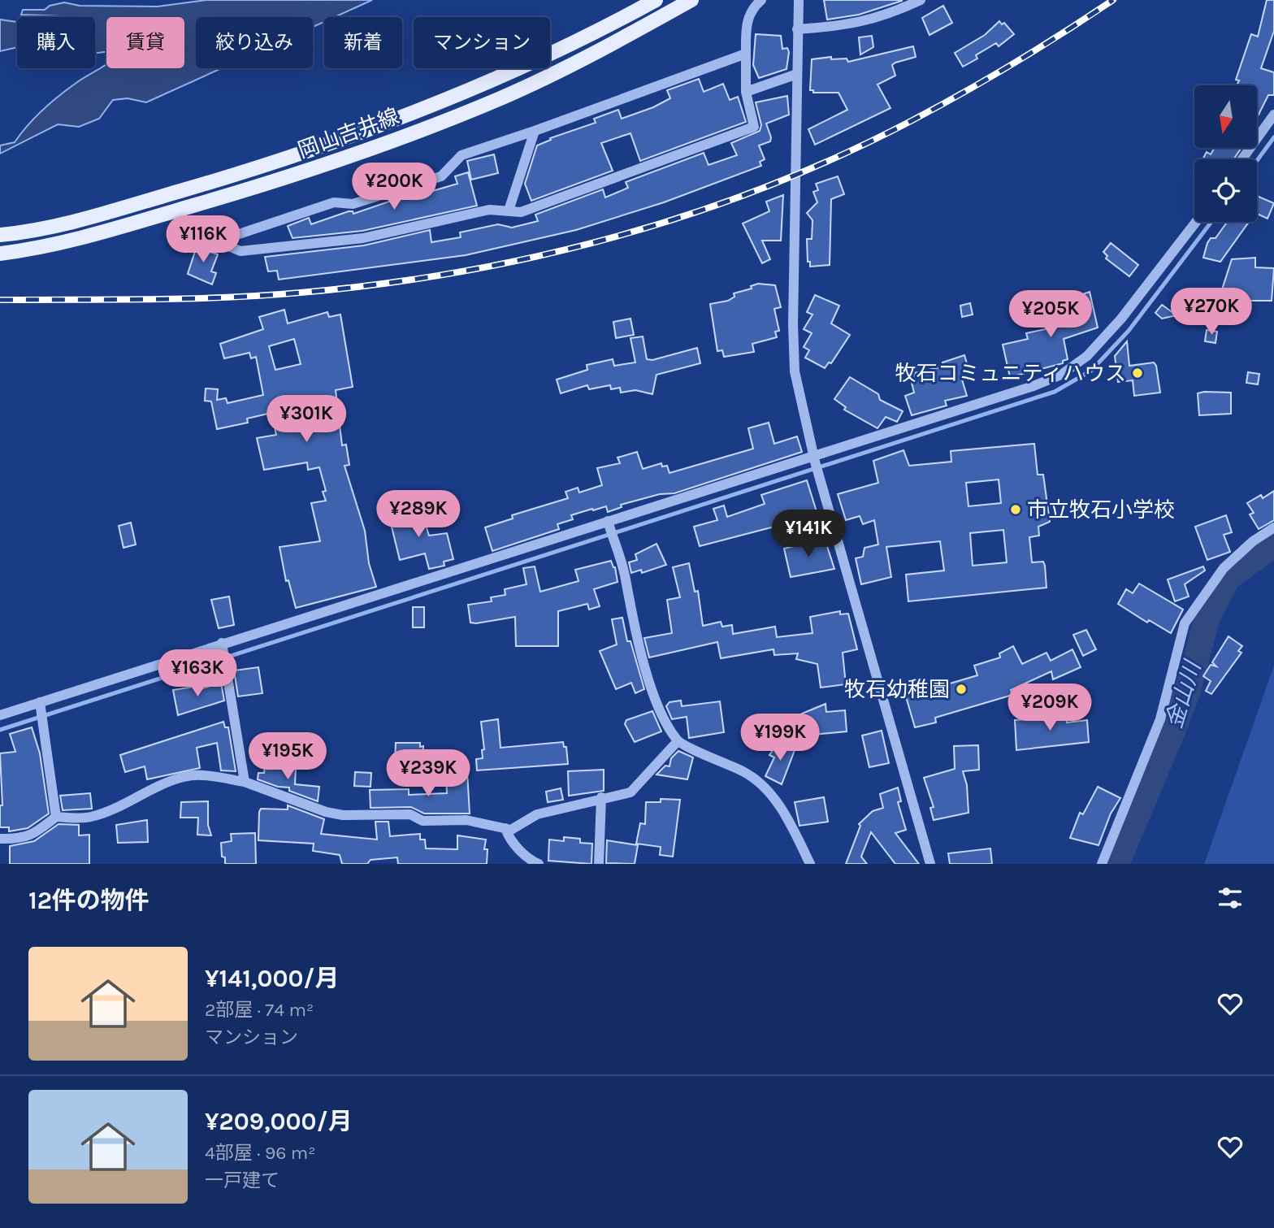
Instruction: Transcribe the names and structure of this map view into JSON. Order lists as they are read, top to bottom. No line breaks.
{"streets":{"main road":["岡山吉井線"]},"water":["金山川"],"places":["牧石コミュニティハウス","市立牧石小学校","牧石幼稚園"],"north":"bottom","page":{"chip":["購入","賃貸","絞り込み","新着","マンション"],"price":["¥200K","¥116K","¥270K","¥205K","¥301K","¥289K","¥141K","¥163K","¥209K","¥199K","¥195K","¥239K"],"heading":"12件の物件","list":[{"name":"¥141,000/月","note":"2部屋 · 74 m² · マンション"},{"name":"¥209,000/月","note":"4部屋 · 96 m² · 一戸建て"}]}}
